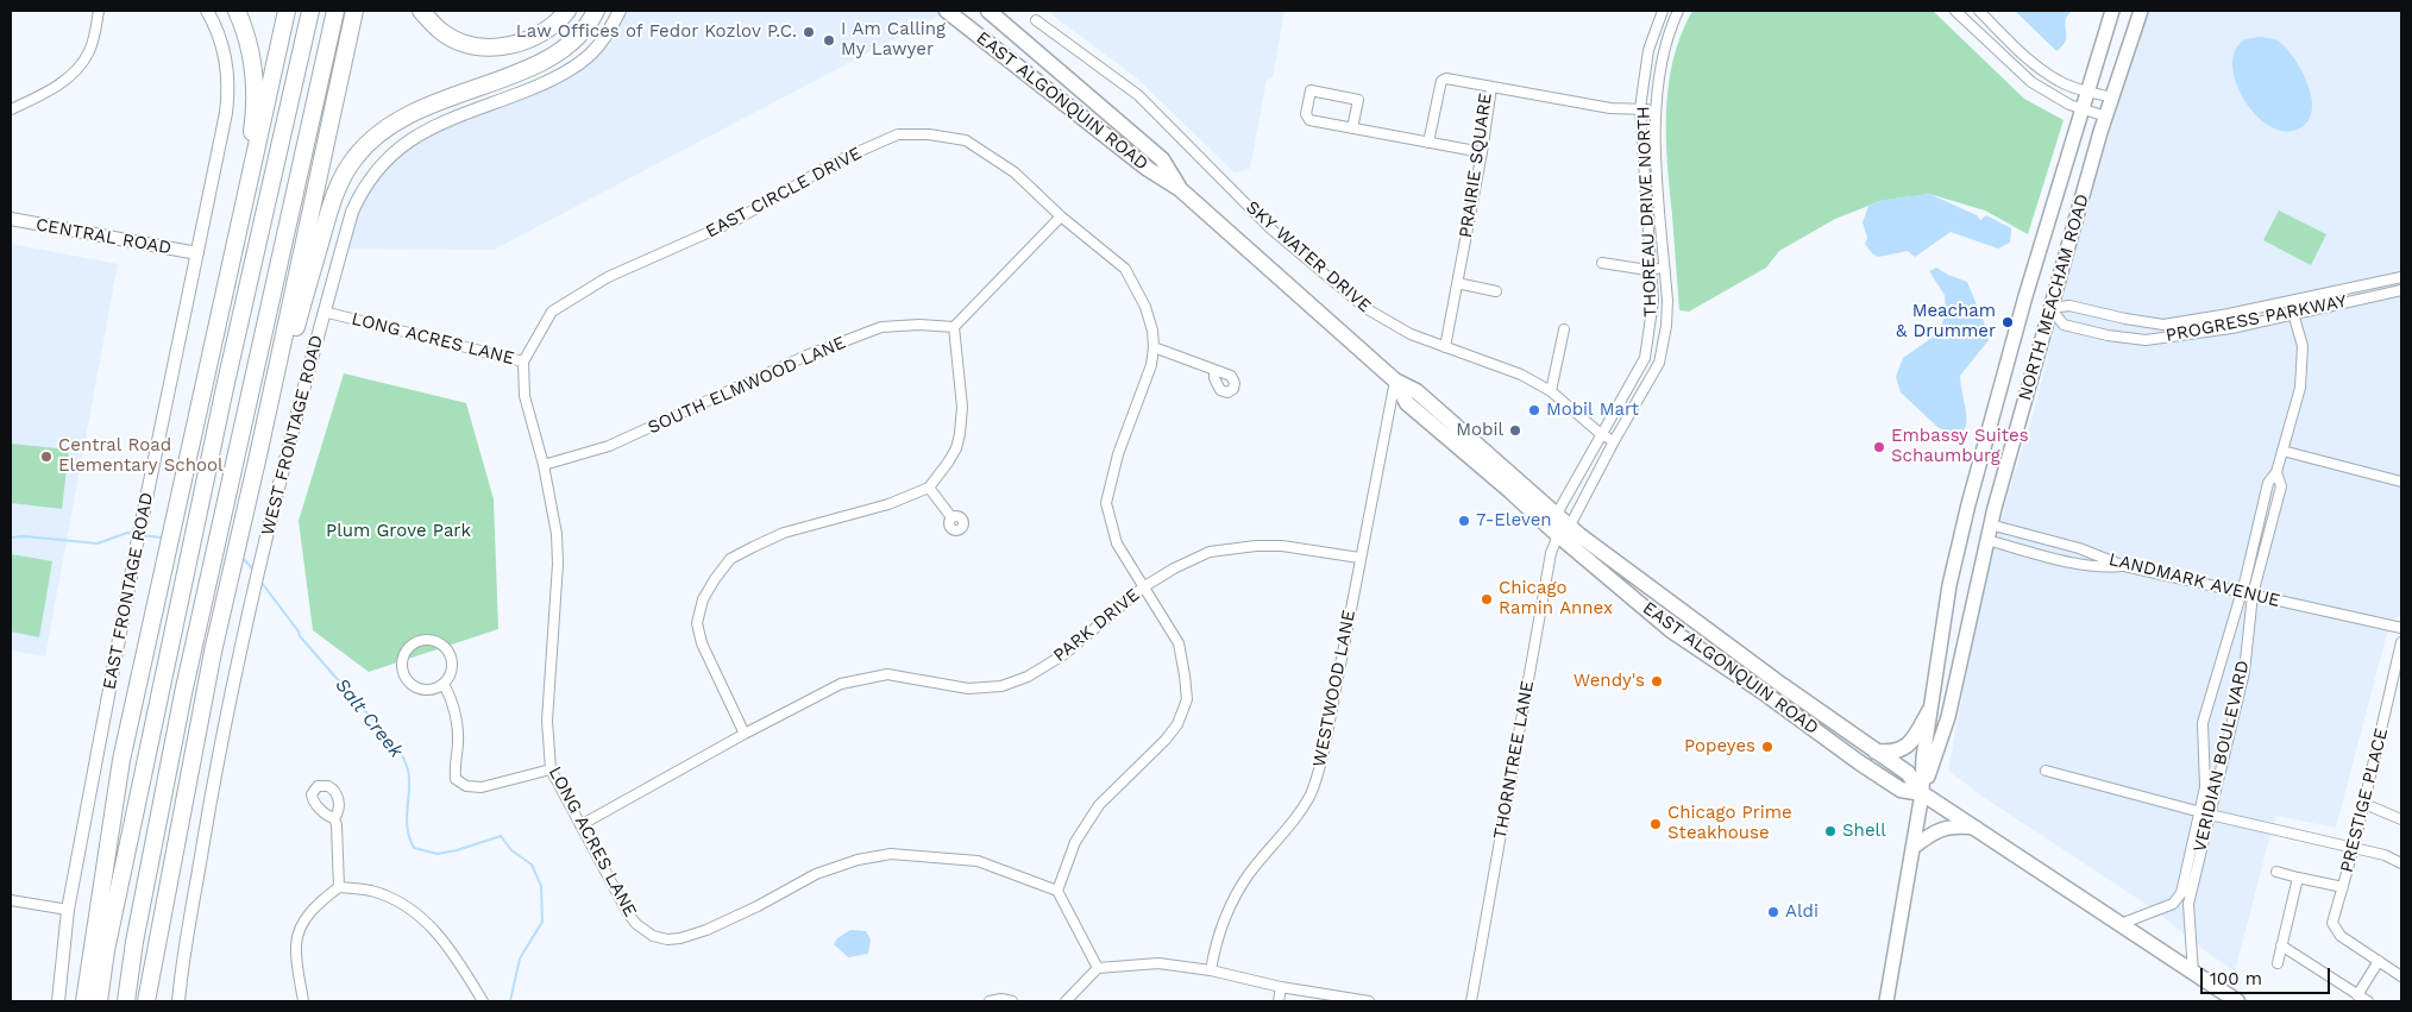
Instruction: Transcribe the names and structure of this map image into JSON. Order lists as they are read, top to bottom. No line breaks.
{"streets":{"main road":["EAST ALGONQUIN ROAD","NORTH MEACHAM ROAD"],"street":["PRAIRIE SQUARE","EAST CIRCLE DRIVE","THOREAU DRIVE NORTH","CENTRAL ROAD","SKY WATER DRIVE","PROGRESS PARKWAY","LONG ACRES LANE","SOUTH ELMWOOD LANE","WEST FRONTAGE ROAD","LANDMARK AVENUE","EAST FRONTAGE ROAD","PARK DRIVE","WESTWOOD LANE","VERIDIAN BOULEVARD","THORNTREE LANE","PRESTIGE PLACE"]},"crossings":[["EAST ALGONQUIN ROAD","THOREAU DRIVE NORTH"],["EAST ALGONQUIN ROAD","NORTH MEACHAM ROAD"],["EAST ALGONQUIN ROAD","WESTWOOD LANE"],["EAST ALGONQUIN ROAD","VERIDIAN BOULEVARD"],["EAST ALGONQUIN ROAD","THORNTREE LANE"],["PRAIRIE SQUARE","SKY WATER DRIVE"],["EAST CIRCLE DRIVE","LONG ACRES LANE"],["THOREAU DRIVE NORTH","SKY WATER DRIVE"],["THOREAU DRIVE NORTH","THORNTREE LANE"],["CENTRAL ROAD","EAST FRONTAGE ROAD"],["NORTH MEACHAM ROAD","PROGRESS PARKWAY"],["NORTH MEACHAM ROAD","LANDMARK AVENUE"],["PROGRESS PARKWAY","VERIDIAN BOULEVARD"],["LONG ACRES LANE","SOUTH ELMWOOD LANE"],["LONG ACRES LANE","WEST FRONTAGE ROAD"],["LONG ACRES LANE","PARK DRIVE"],["LANDMARK AVENUE","VERIDIAN BOULEVARD"],["PARK DRIVE","WESTWOOD LANE"]],"water":["Salt Creek"],"parks":["Plum Grove Park"],"places":["Law Offices of Fedor Kozlov P.C.","I Am Calling My Lawyer","Meacham & Drummer","Mobil Mart","Mobil","Embassy Suites Schaumburg","Central Road Elementary School","7-Eleven","Chicago Ramin Annex","Wendy's","Popeyes","Chicago Prime Steakhouse","Shell","Aldi"],"scale_bar":"100 m"}
